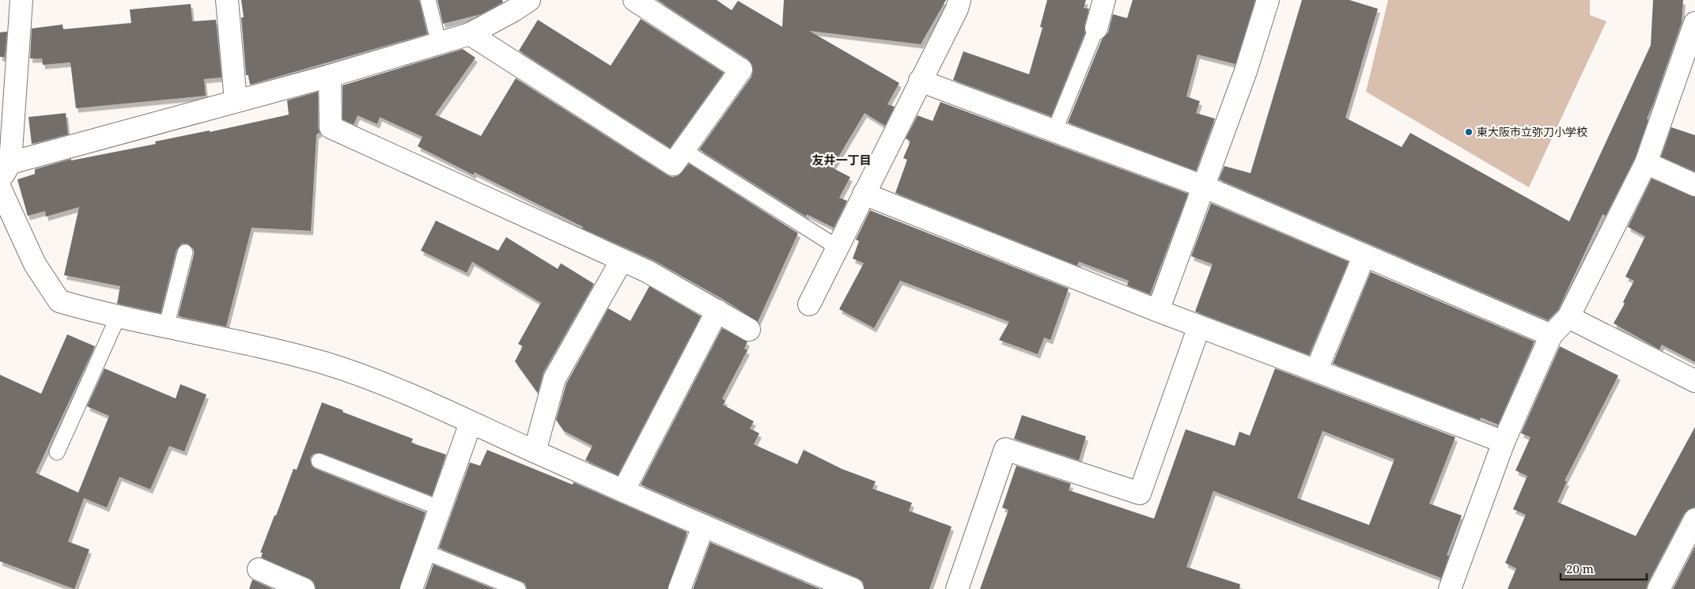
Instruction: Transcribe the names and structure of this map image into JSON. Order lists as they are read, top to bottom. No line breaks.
{"districts":["友井一丁目"],"places":["東大阪市立弥刀小学校"],"scale_bar":"20 m"}
